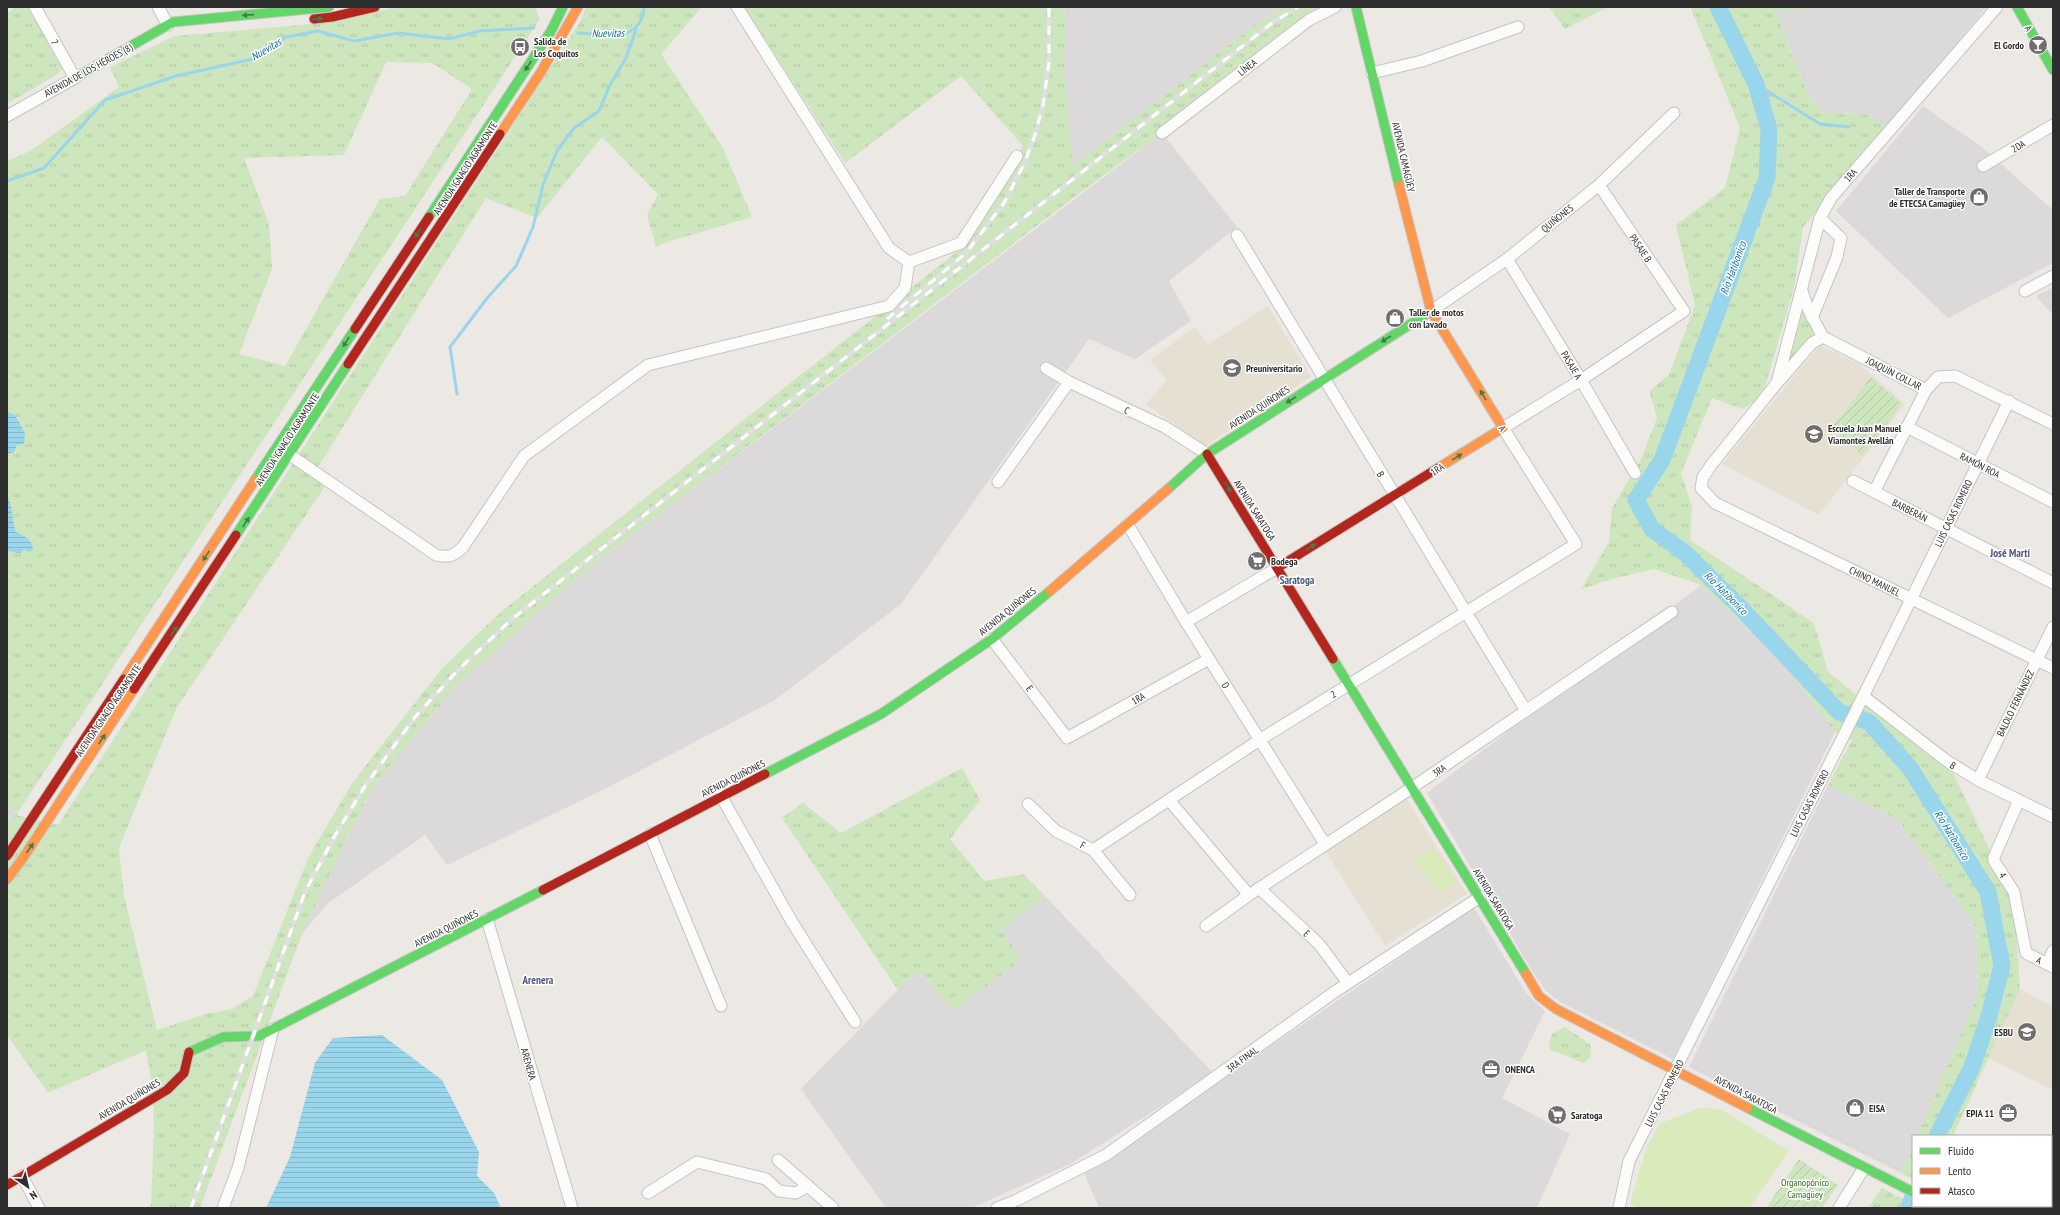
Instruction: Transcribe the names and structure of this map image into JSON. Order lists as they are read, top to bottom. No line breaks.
{"streets":{"main road":["A","AVENIDA DE LOS HÉROES (8)","AVENIDA CAMAGÜEY","AVENIDA IGNACIO AGRAMONTE","1RA","AVENIDA QUIÑONES","AVENIDA SARATOGA"],"street":["7","LÍNEA","2DA","QUIÑONES","PASAJE B","PASAJE A","JOAQUÍN COLLAR","C","RAMÓN ROA","B","BARBERÁN","LUIS CASAS ROMERO","CHINO MANUEL","D","E","2","BALOLO FERNÁNDEZ","3RA","F","4","3RA FINAL","ARENERA"]},"crossings":[["A","AVENIDA CAMAGÜEY"],["A","1RA"],["A","QUIÑONES"],["A","AVENIDA QUIÑONES"],["A","2"],["A","4"],["7","AVENIDA DE LOS HÉROES (8)"],["AVENIDA CAMAGÜEY","QUIÑONES"],["AVENIDA CAMAGÜEY","AVENIDA QUIÑONES"],["1RA","PASAJE B"],["1RA","PASAJE A"],["1RA","JOAQUÍN COLLAR"],["1RA","B"],["1RA","AVENIDA SARATOGA"],["1RA","CHINO MANUEL"],["1RA","D"],["1RA","E"],["QUIÑONES","PASAJE B"],["QUIÑONES","PASAJE A"],["QUIÑONES","AVENIDA QUIÑONES"],["JOAQUÍN COLLAR","LUIS CASAS ROMERO"],["AVENIDA QUIÑONES","C"],["AVENIDA QUIÑONES","B"],["AVENIDA QUIÑONES","AVENIDA SARATOGA"],["AVENIDA QUIÑONES","D"],["AVENIDA QUIÑONES","E"],["AVENIDA QUIÑONES","ARENERA"],["C","AVENIDA SARATOGA"],["RAMÓN ROA","LUIS CASAS ROMERO"],["B","LUIS CASAS ROMERO"],["B","2"],["B","BALOLO FERNÁNDEZ"],["B","3RA"],["B","4"],["AVENIDA SARATOGA","LUIS CASAS ROMERO"],["AVENIDA SARATOGA","2"],["AVENIDA SARATOGA","3RA"],["AVENIDA SARATOGA","3RA FINAL"],["BARBERÁN","LUIS CASAS ROMERO"],["LUIS CASAS ROMERO","CHINO MANUEL"],["CHINO MANUEL","BALOLO FERNÁNDEZ"],["D","2"],["D","3RA"],["E","3RA"],["E","3RA FINAL"],["2","F"]],"one_way":["A"],"districts":["José Martí","Saratoga","Arenera"],"water":["Nuevitas","Río Hatibonico"],"parks":["Organopónico Camagüey"],"places":{"bar":["El Gordo"],"bus stop":["Salida de Los Coquitos"],"shop":["Taller de Transporte de ETECSA Camagüey","Taller de motos con lavado","EISA"],"school or university":["Preuniversitario","Escuela Juan Manuel Viamontes Avellán","ESBU"],"supermarket":["Bodega","Saratoga"],"office":["ONENCA","EPIA 11"]},"legend":["Fluido","Lento","Atasco"],"north":"bottom right"}
